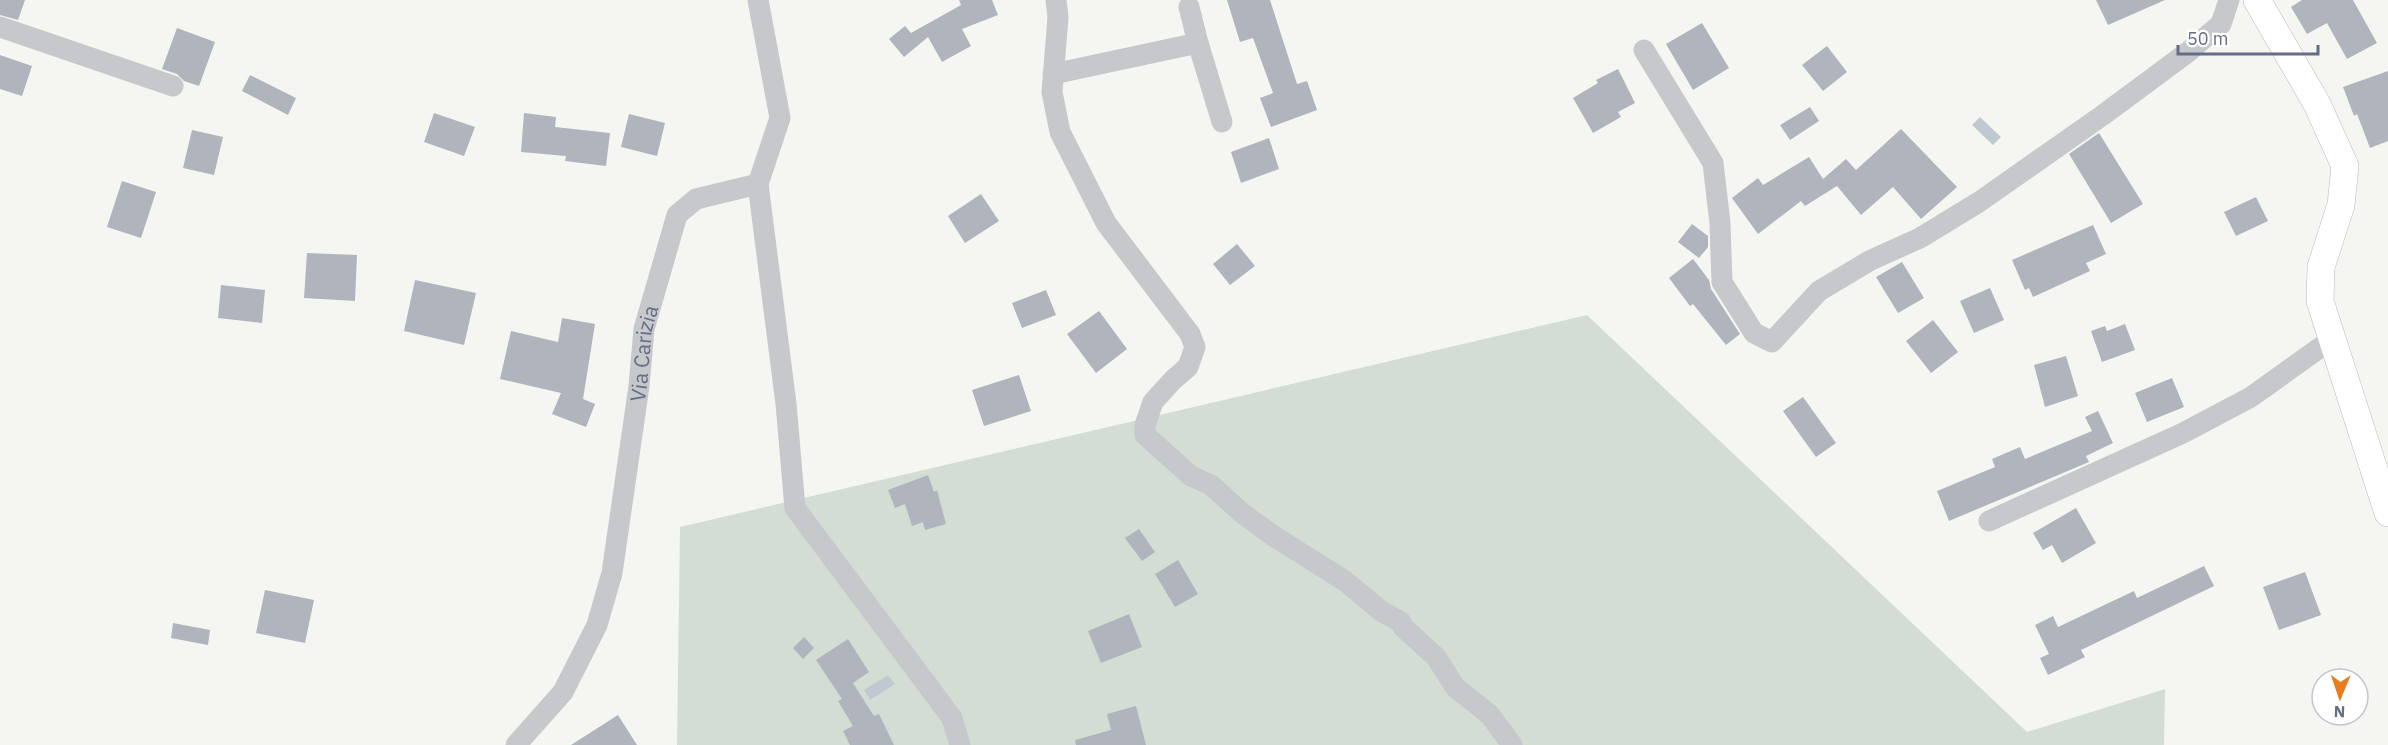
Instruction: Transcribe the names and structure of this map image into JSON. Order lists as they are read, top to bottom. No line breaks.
{"streets":{"street":["Via Carizia"]},"scale_bar":"50 m","north":"bottom"}
